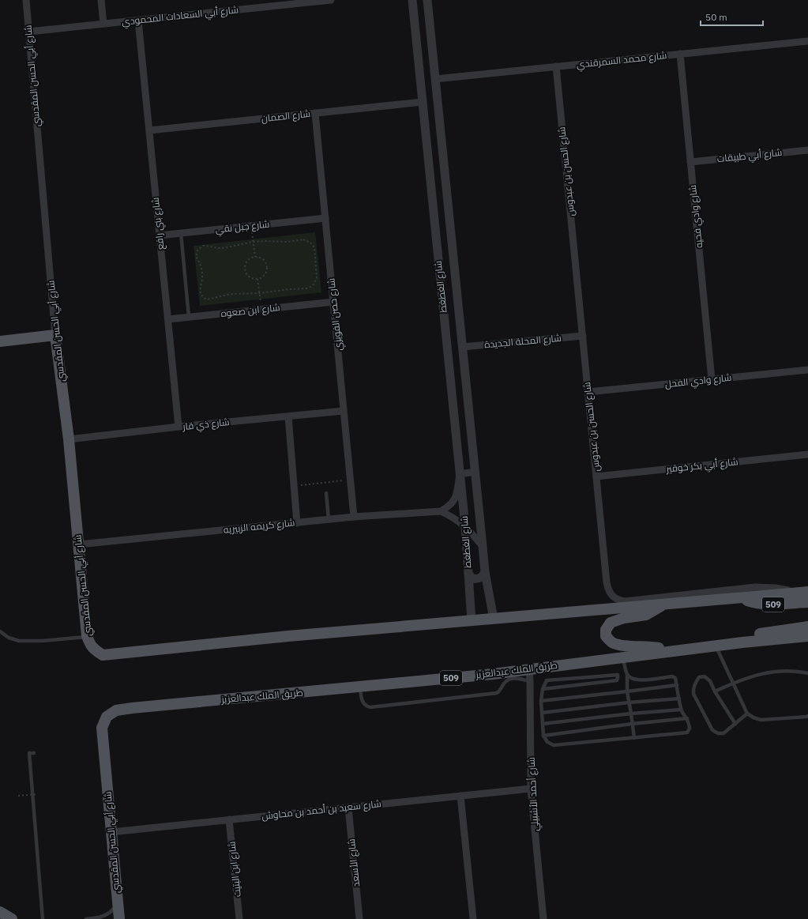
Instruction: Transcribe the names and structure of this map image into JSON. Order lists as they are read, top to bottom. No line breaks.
{"streets":{"main road":["شارع أبي الحسن المقدسي","509","طريق الملك عبدالعزيز"],"street":["شارع أبي السعادات المحمودي","شارع محمد السمرقندي","شارع الصمان","شارع أبي طبيقات","شارع الحسن بن عبدوس","شارع وادي فحيه","شارع بني رافع","شارع جبل نقي","شارع الغطغط","شارع ابن صعوه","شارع حصن الفويزي","شارع المحلة الجديدة","شارع وادي الفحل","شارع ذي قار","شارع أبي بكر خوقير","شارع كريمه الزبيريه","شارع أحمد الأشبيلي","شارع سعيد بن أحمد بن محاوش","شارع الأسعد","شارع ابن البتيت"]},"crossings":[["شارع أبي السعادات المحمودي","شارع أبي الحسن المقدسي"],["شارع أبي السعادات المحمودي","شارع بني رافع"],["شارع محمد السمرقندي","شارع الحسن بن عبدوس"],["شارع محمد السمرقندي","شارع وادي فحيه"],["شارع محمد السمرقندي","شارع الغطغط"],["شارع أبي الحسن المقدسي","شارع الغطغط"],["شارع أبي الحسن المقدسي","شارع ذي قار"],["شارع أبي الحسن المقدسي","شارع كريمه الزبيريه"],["شارع أبي الحسن المقدسي","509"],["شارع أبي الحسن المقدسي","طريق الملك عبدالعزيز"],["شارع أبي الحسن المقدسي","شارع سعيد بن أحمد بن محاوش"],["شارع الصمان","شارع بني رافع"],["شارع الصمان","شارع الغطغط"],["شارع الصمان","شارع حصن الفويزي"],["شارع أبي طبيقات","شارع وادي فحيه"],["شارع الحسن بن عبدوس","شارع المحلة الجديدة"],["شارع الحسن بن عبدوس","شارع وادي الفحل"],["شارع الحسن بن عبدوس","شارع أبي بكر خوقير"],["شارع الحسن بن عبدوس","509"],["شارع وادي فحيه","شارع وادي الفحل"],["شارع بني رافع","شارع جبل نقي"],["شارع بني رافع","شارع ابن صعوه"],["شارع بني رافع","شارع ذي قار"],["شارع جبل نقي","شارع حصن الفويزي"],["شارع الغطغط","شارع المحلة الجديدة"],["شارع الغطغط","509"],["شارع ابن صعوه","شارع حصن الفويزي"],["شارع حصن الفويزي","شارع ذي قار"],["شارع حصن الفويزي","شارع كريمه الزبيريه"],["509","طريق الملك عبدالعزيز"],["طريق الملك عبدالعزيز","شارع أحمد الأشبيلي"],["شارع أحمد الأشبيلي","شارع سعيد بن أحمد بن محاوش"],["شارع سعيد بن أحمد بن محاوش","شارع الأسعد"],["شارع سعيد بن أحمد بن محاوش","شارع ابن البتيت"]],"scale_bar":"50 m"}
